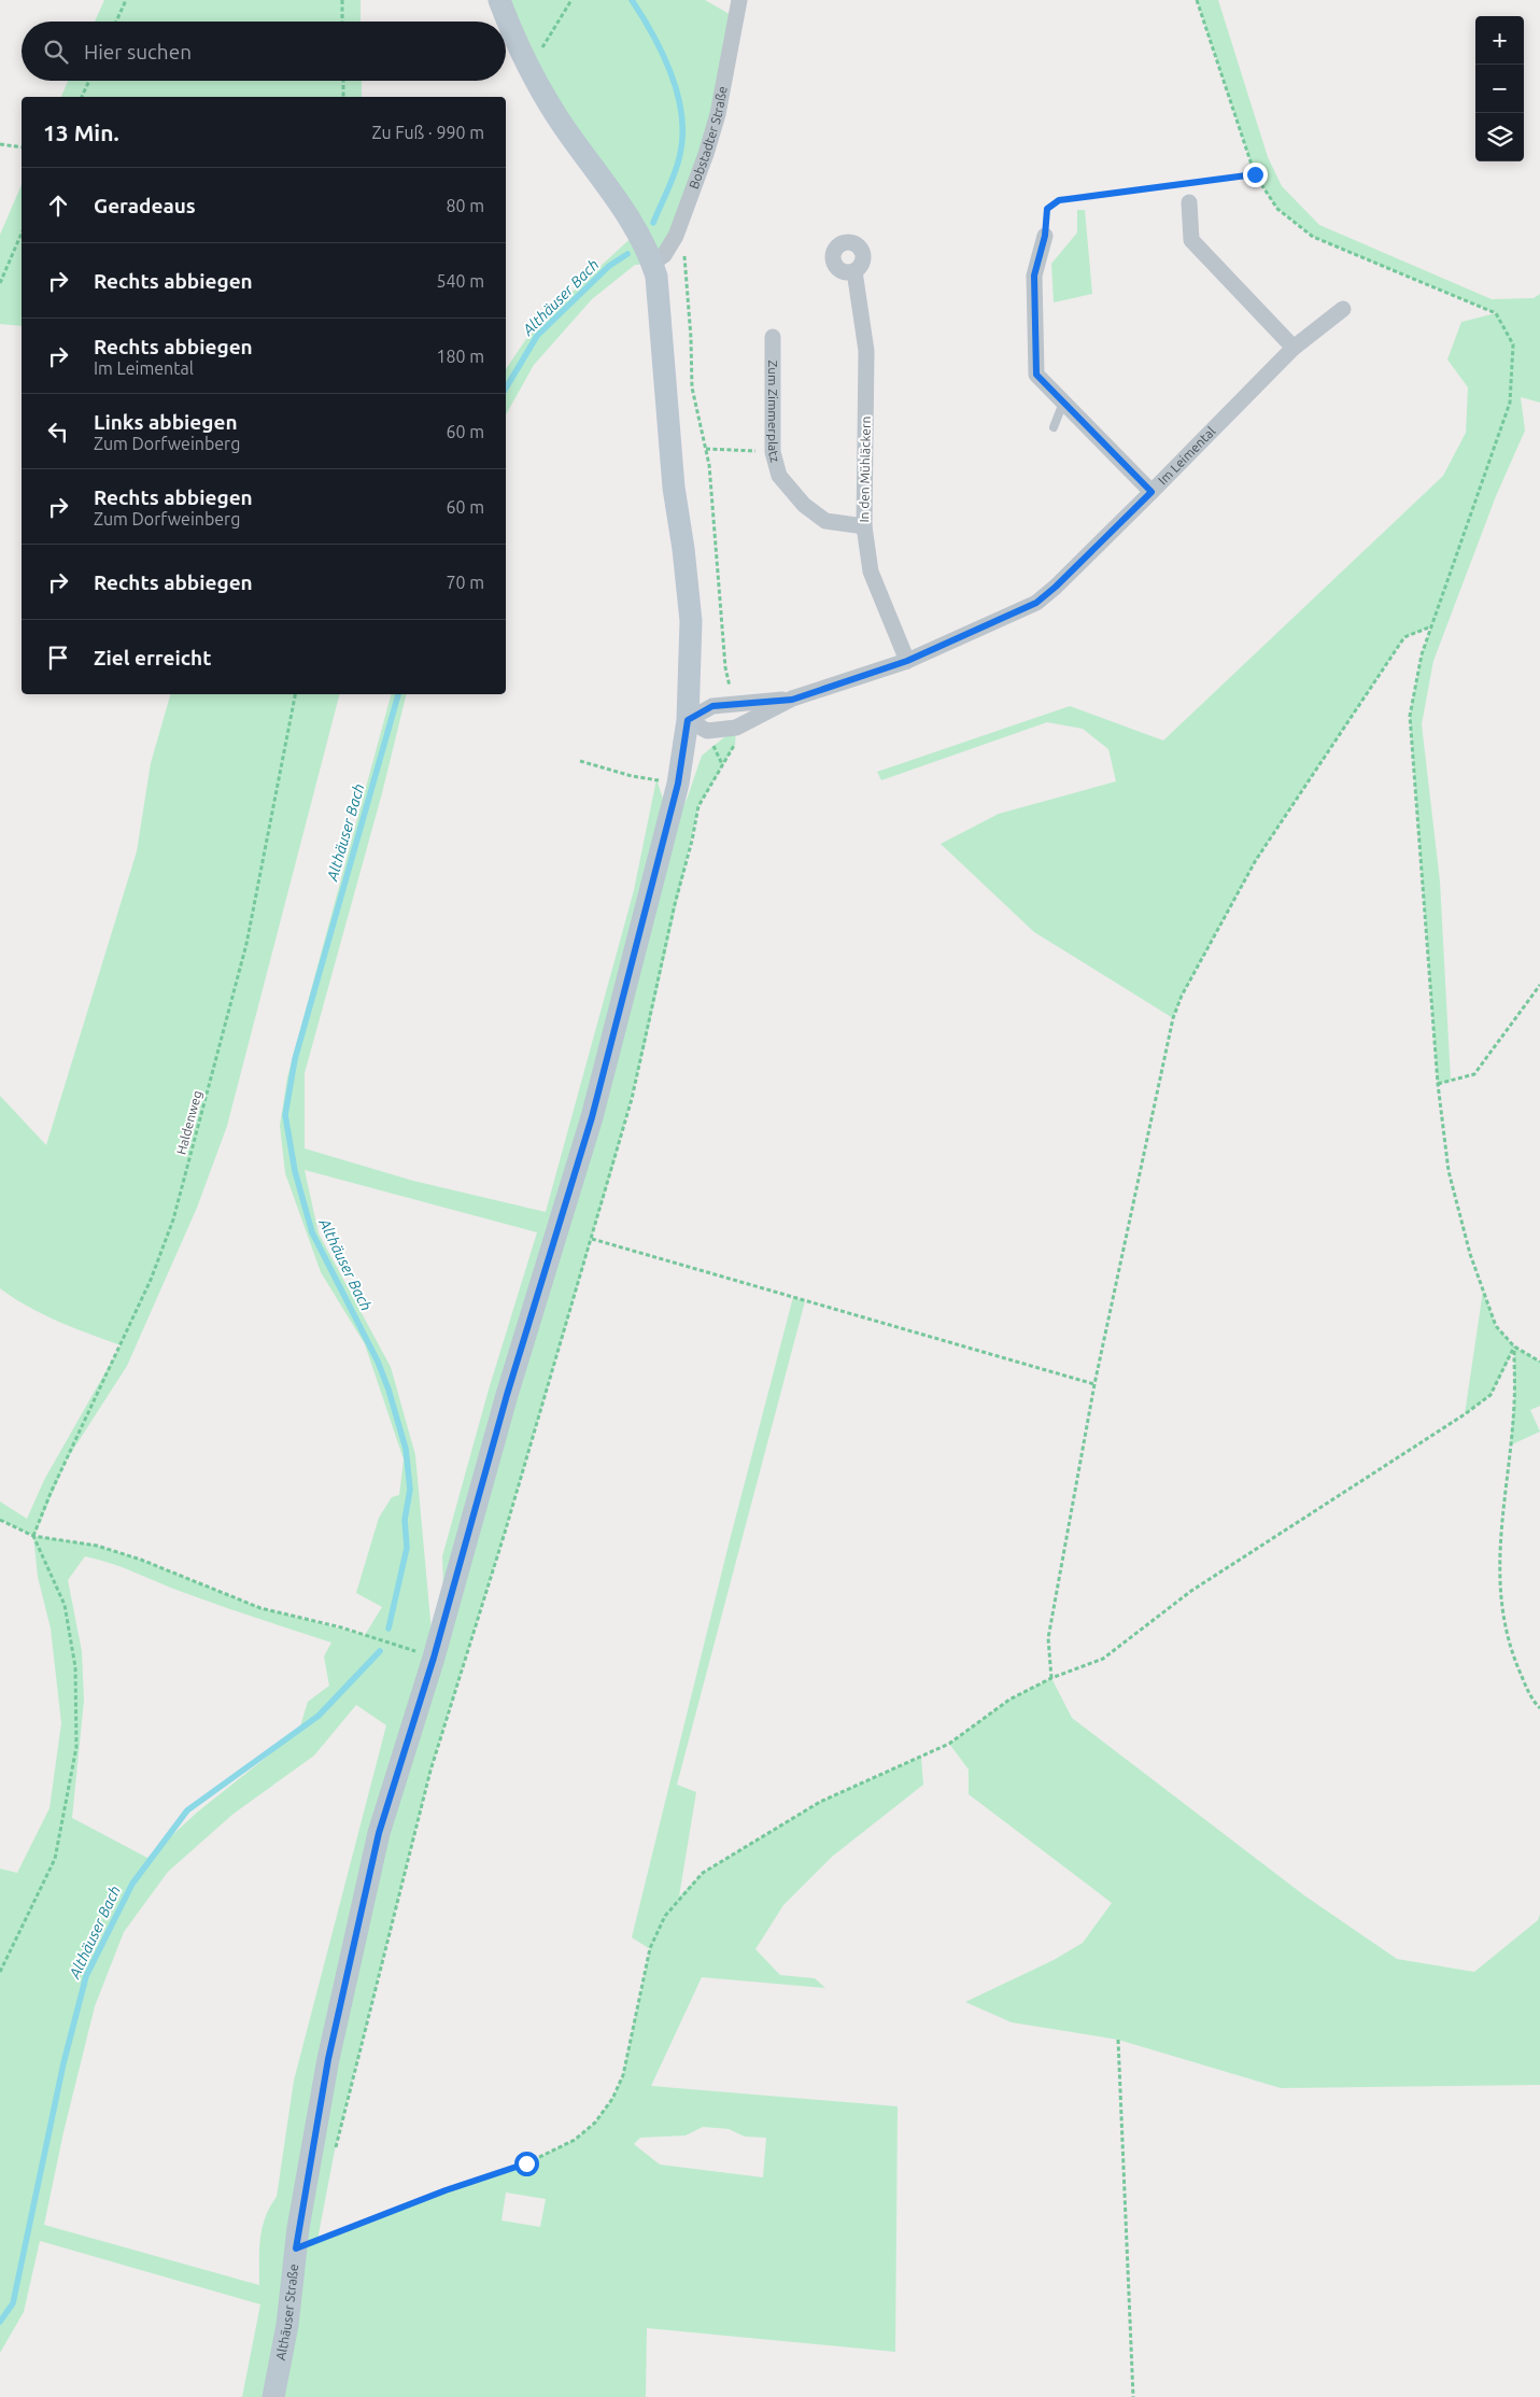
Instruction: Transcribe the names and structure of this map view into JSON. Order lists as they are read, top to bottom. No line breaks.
{"streets":{"street":["Bobstadter Straße","Zum Zimmerplatz","Im Leimental","In den Mühläckern","Althäuser Straße"],"path":["Haldenweg"]},"crossings":[["Bobstadter Straße","Althäuser Straße"],["Zum Zimmerplatz","In den Mühläckern"],["Im Leimental","In den Mühläckern"],["Im Leimental","Althäuser Straße"]],"water":["Althäuser Bach"],"page":{"map_buttons":["+","−"],"search":"Hier suchen","heading":["13 Min.","Zu Fuß · 990 m"],"list":[["Geradeaus","80 m"],["Rechts abbiegen","540 m"],["Rechts abbiegen","Im Leimental","180 m"],["Links abbiegen","Zum Dorfweinberg","60 m"],["Rechts abbiegen","Zum Dorfweinberg","60 m"],["Rechts abbiegen","70 m"],"Ziel erreicht"]}}
